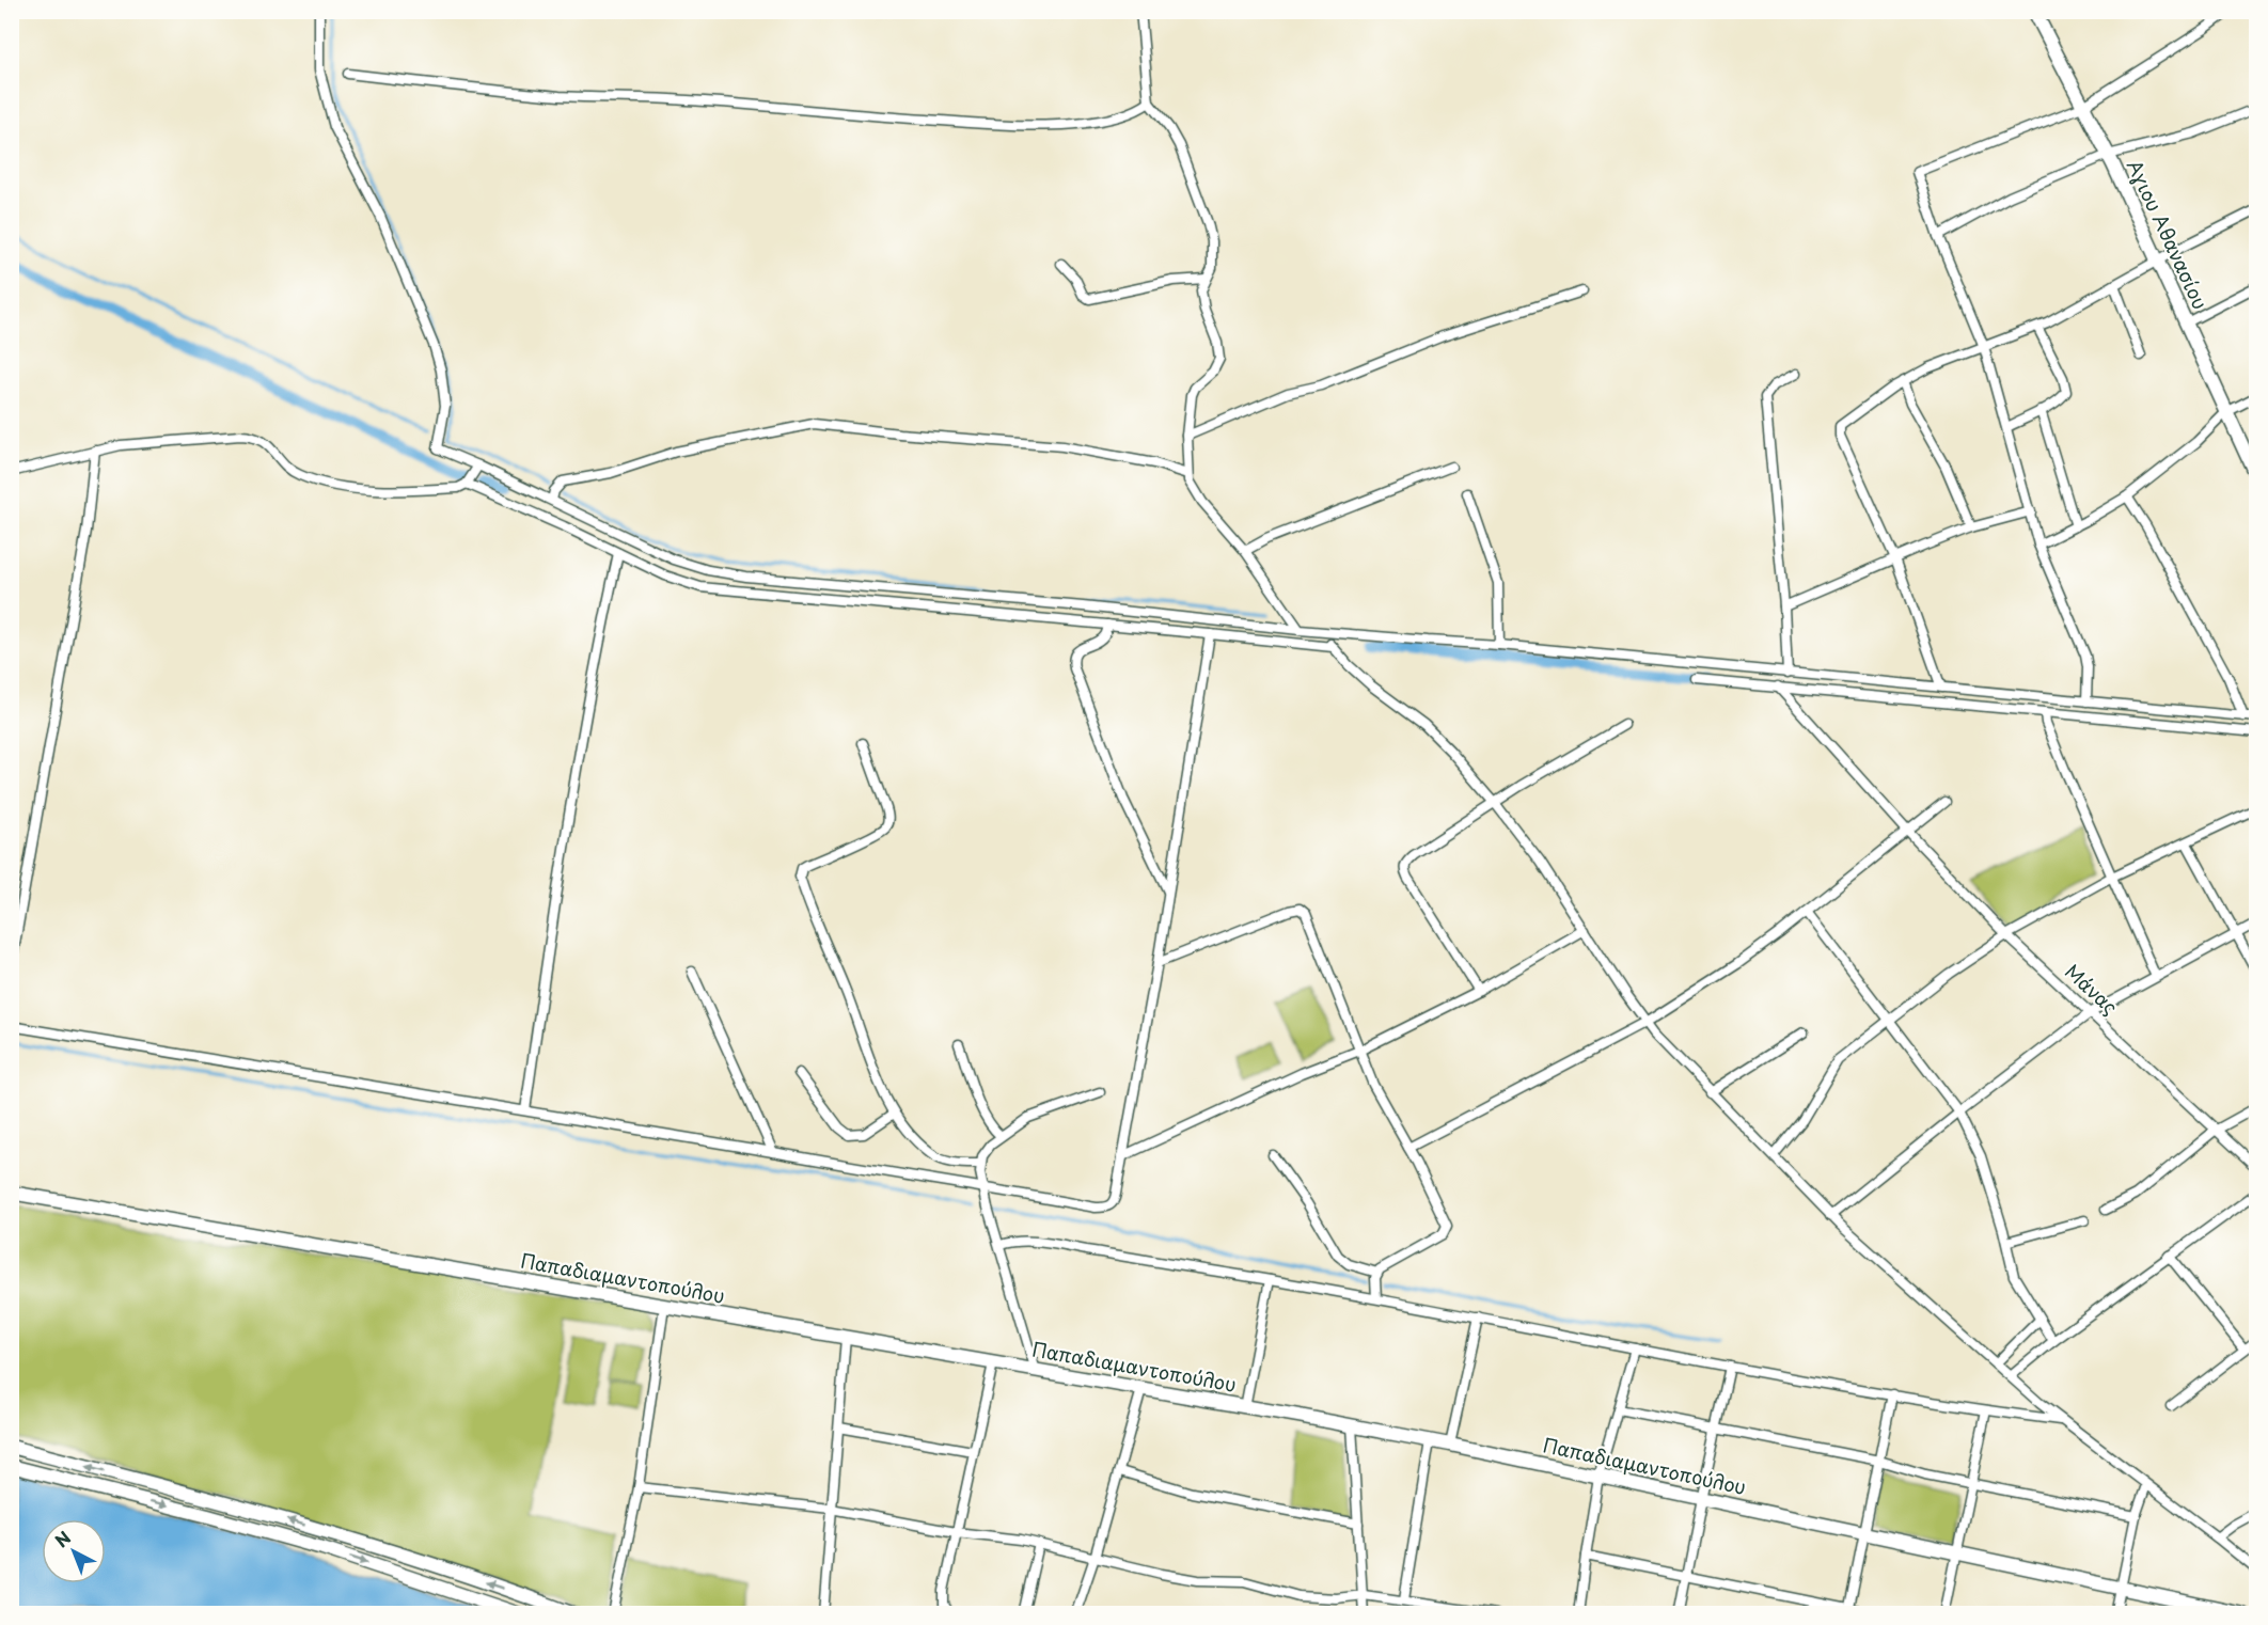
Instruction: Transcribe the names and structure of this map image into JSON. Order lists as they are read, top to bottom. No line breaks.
{"streets":{"main road":["Αγιου Αθανασίου","Παπαδιαμαντοπούλου"],"street":["Μάνας"]},"north":"top left"}
